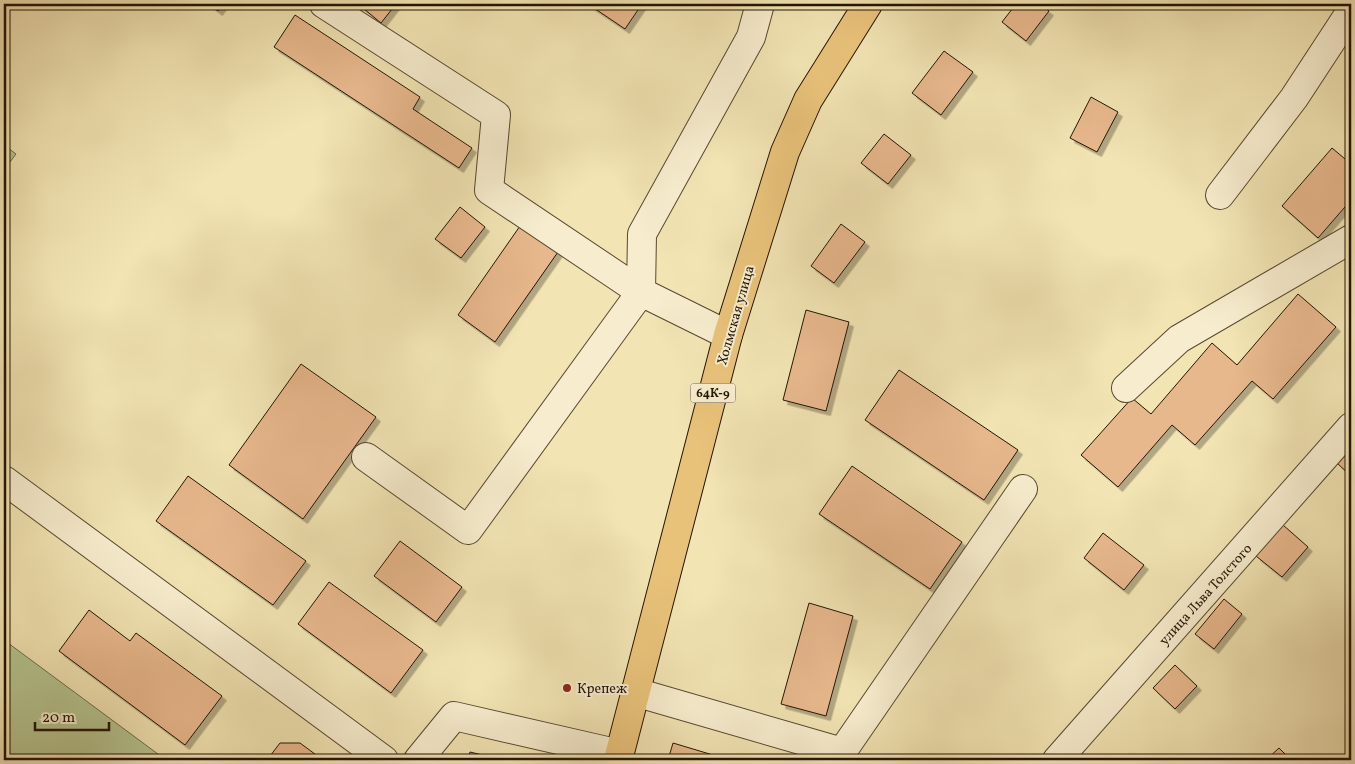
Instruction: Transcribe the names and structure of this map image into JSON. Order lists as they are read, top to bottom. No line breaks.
{"streets":{"main road":["Холмская улица","64К-9"],"street":["улица Льва Толстого"]},"places":["Крепеж"],"scale_bar":"20 m"}
